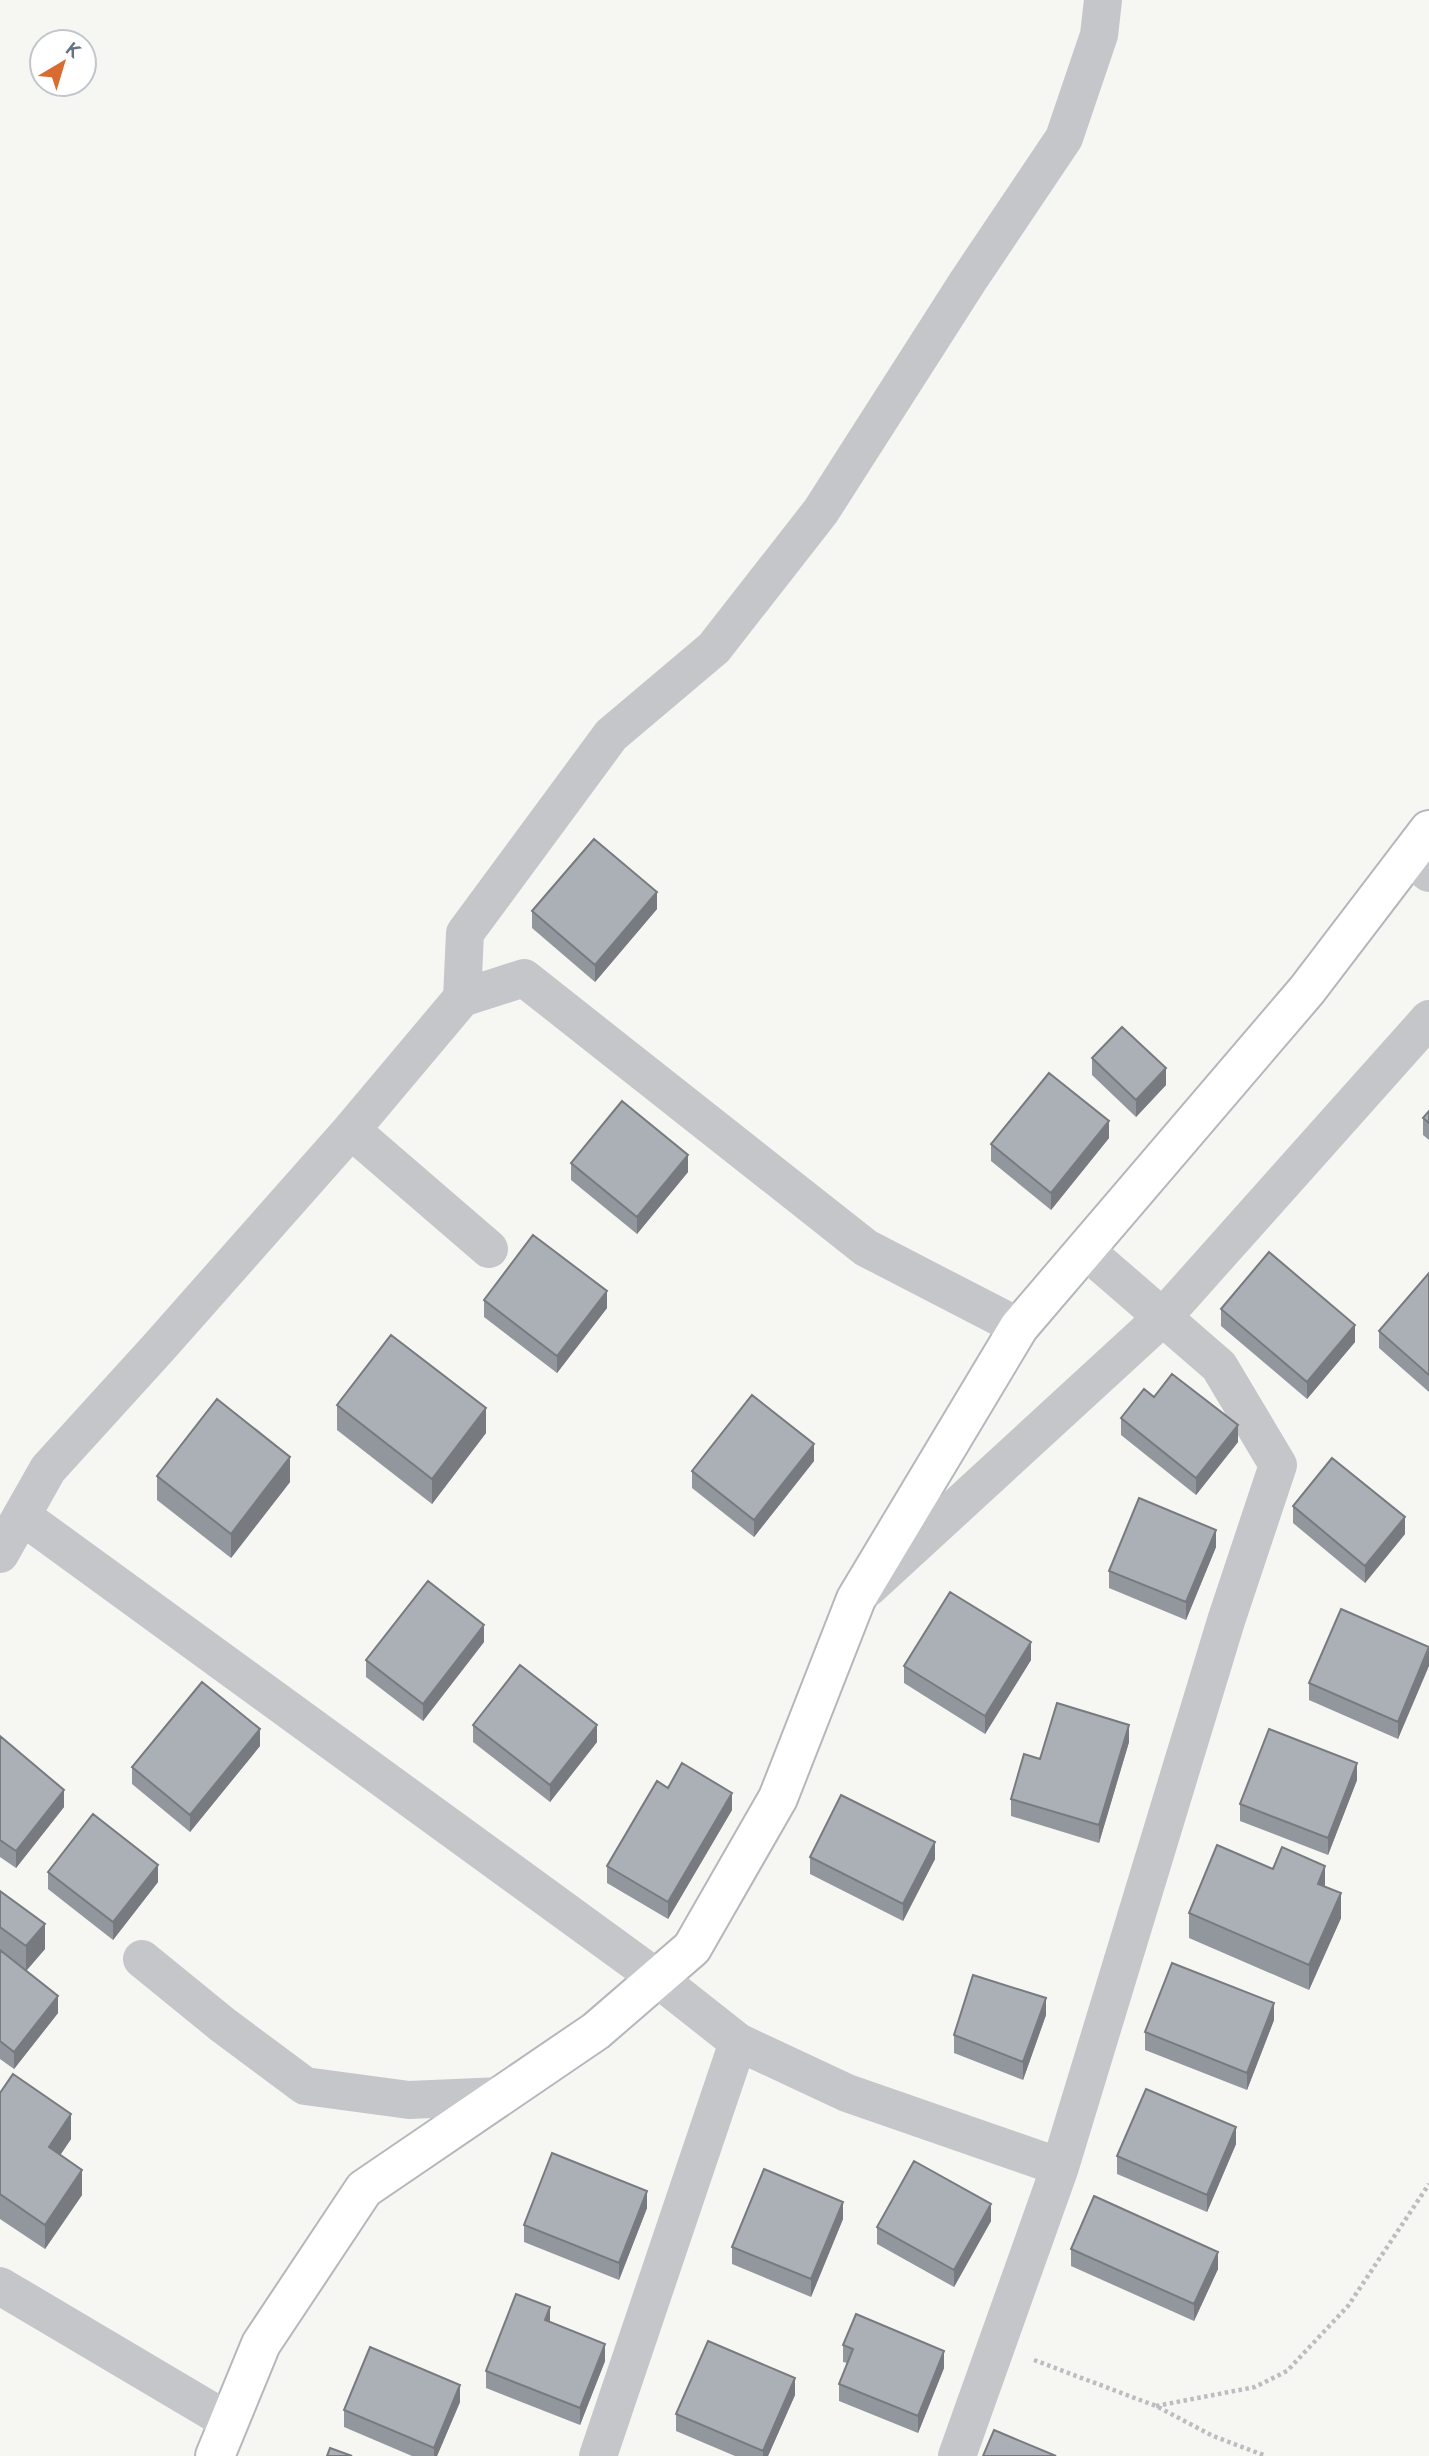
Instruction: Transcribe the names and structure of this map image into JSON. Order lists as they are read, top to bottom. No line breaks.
{"north":"top right"}
